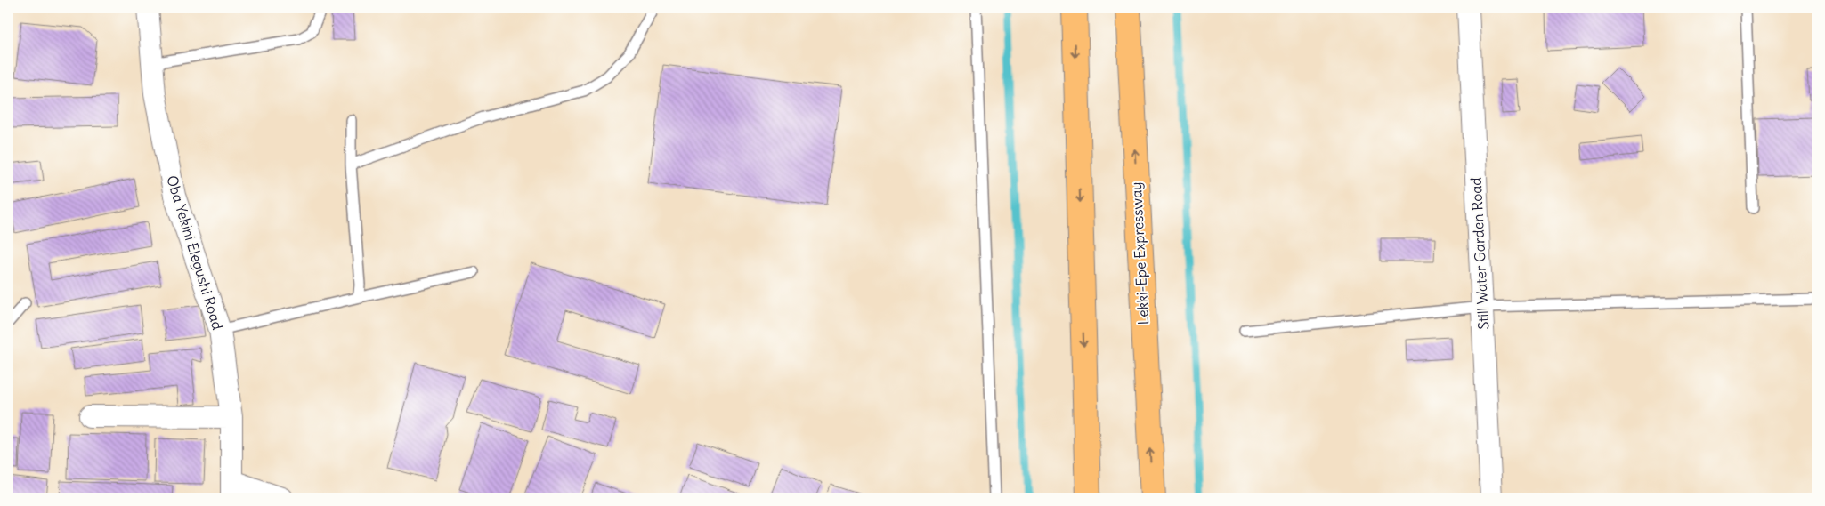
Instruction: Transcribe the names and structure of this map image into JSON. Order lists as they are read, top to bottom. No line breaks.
{"streets":{"highway":["Lekki-Epe Expressway"],"street":["Oba Yekini Elegushi Road","Still Water Garden Road"]}}
